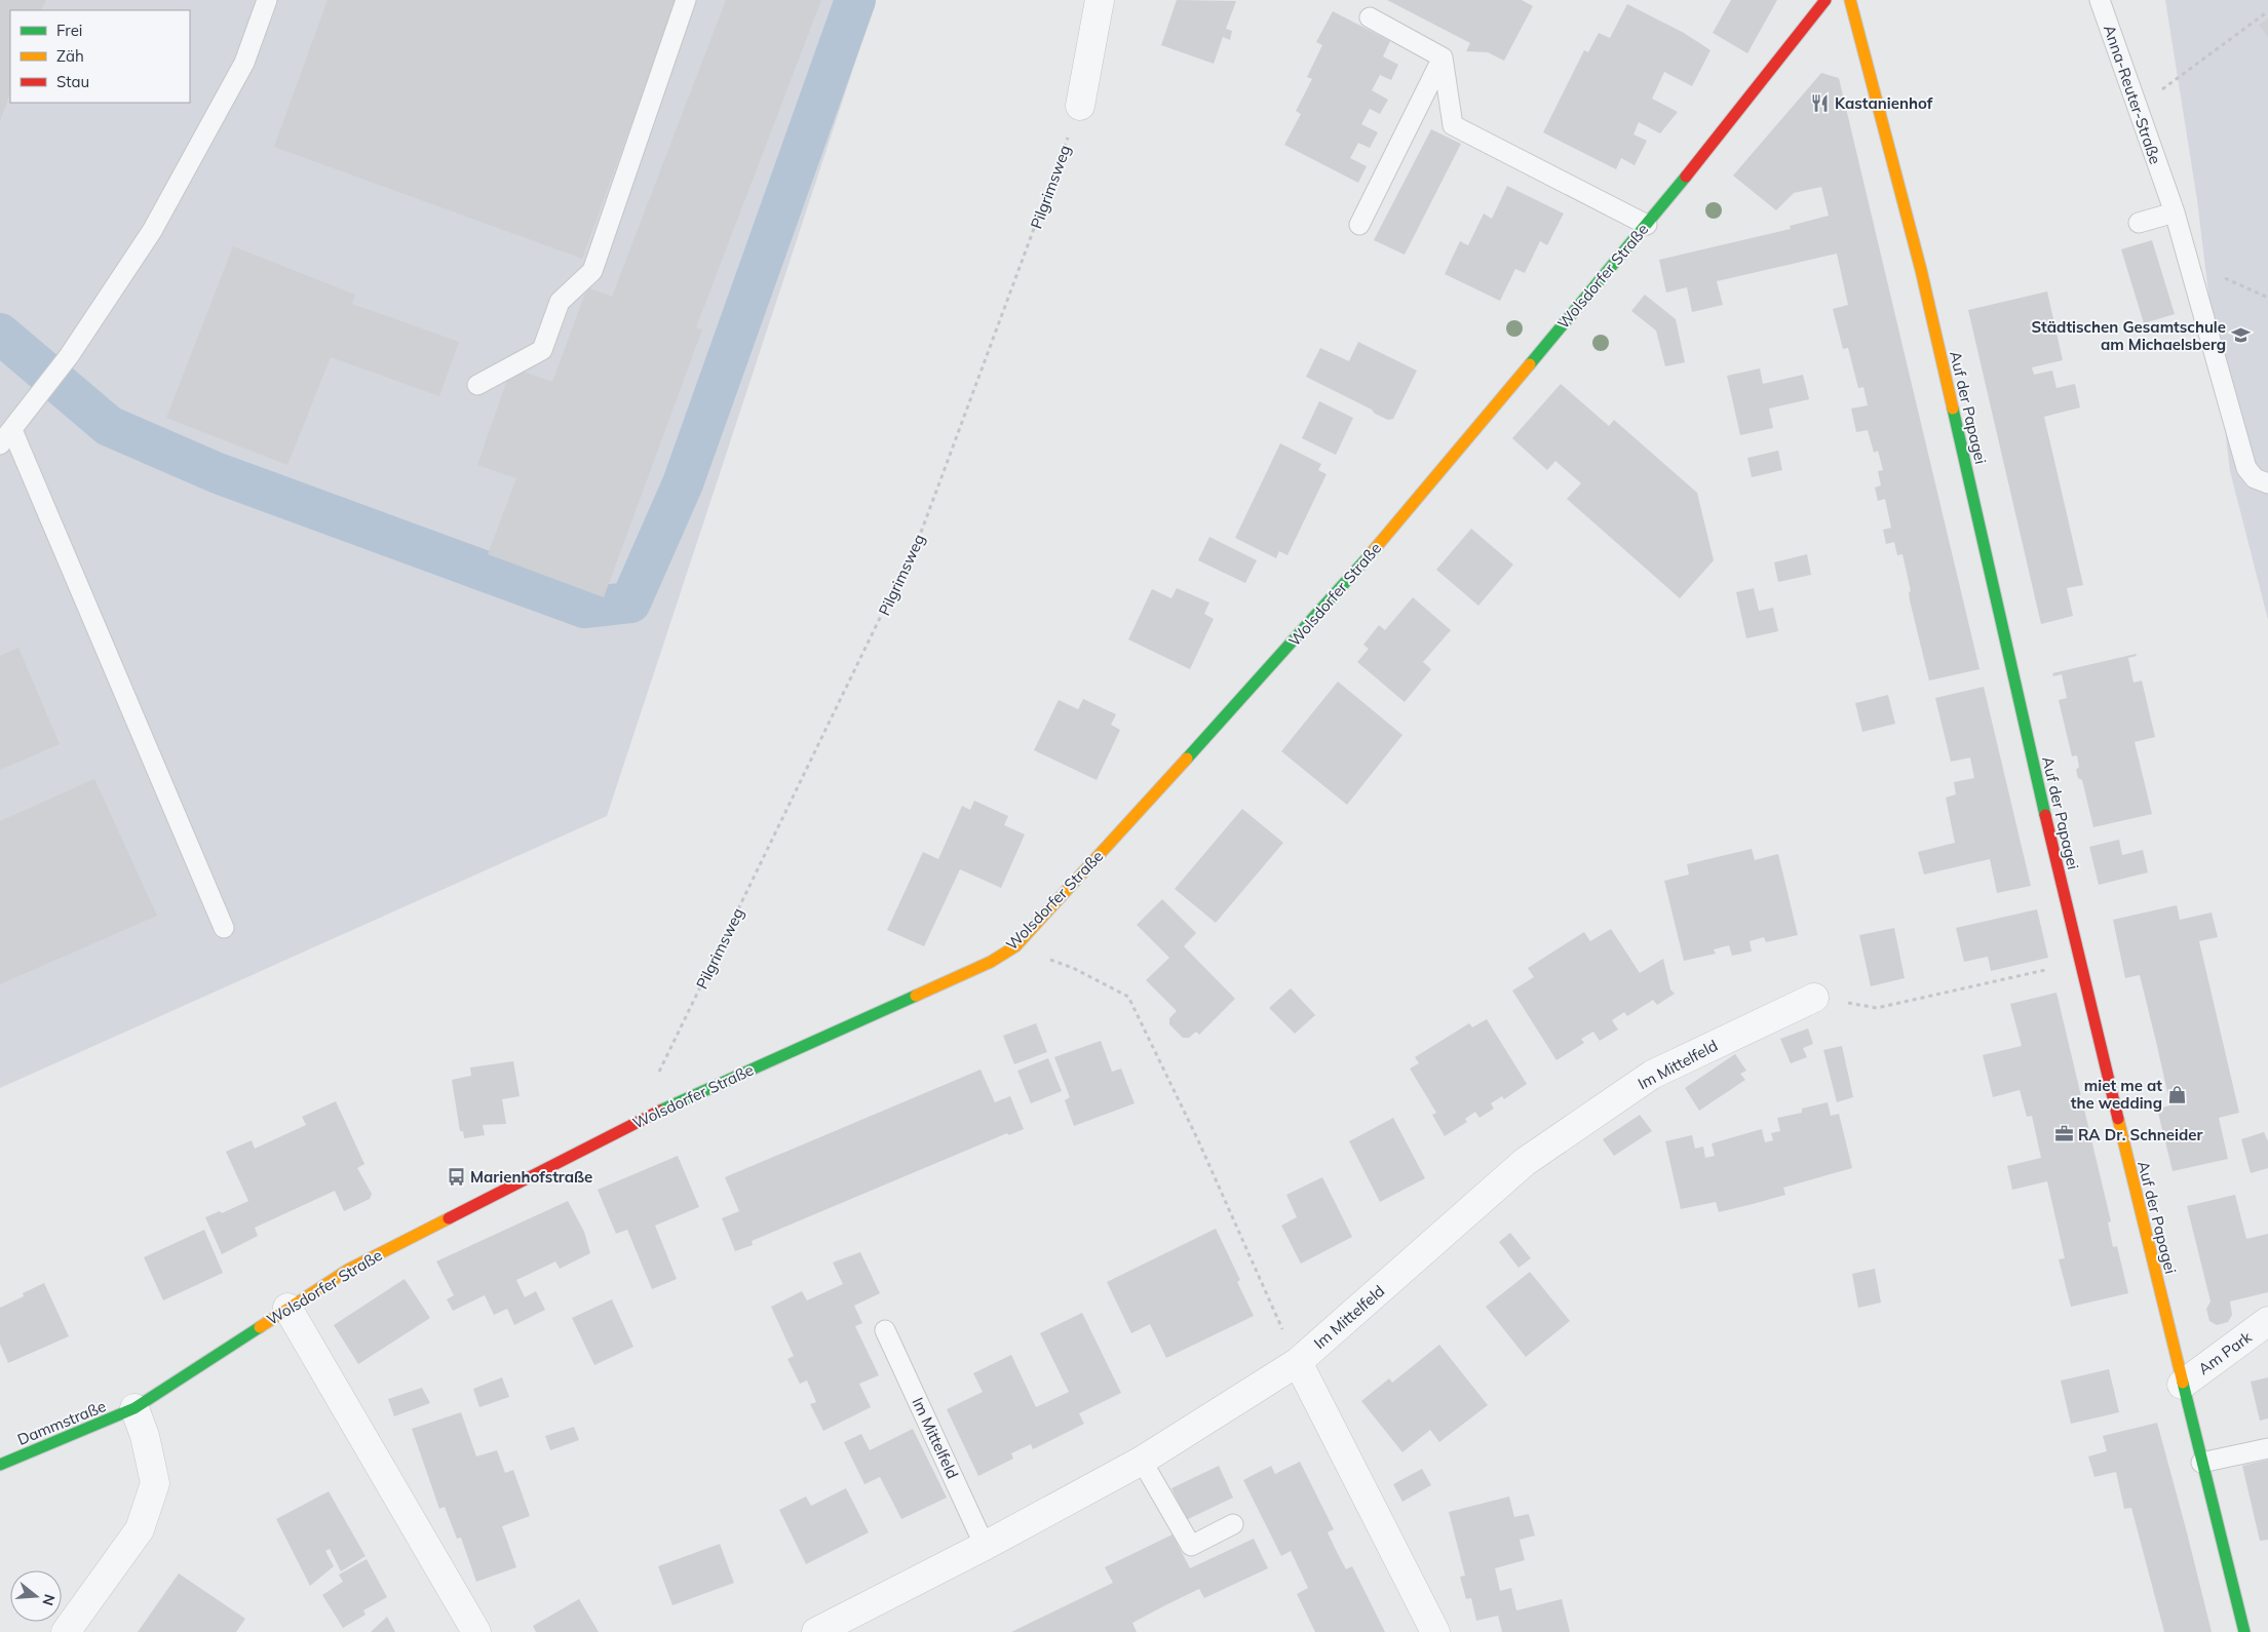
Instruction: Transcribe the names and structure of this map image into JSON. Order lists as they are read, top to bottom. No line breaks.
{"streets":{"street":["Wolsdorfer Straße","Auf der Papagei","Im Mittelfeld","Am Park","Dammstraße"],"lane":["Anna-Reuter-Straße"],"path":["Pilgrimsweg"]},"crossings":[["Pilgrimsweg","Wolsdorfer Straße"],["Wolsdorfer Straße","Dammstraße"],["Auf der Papagei","Am Park"]],"places":{"restaurant":["Kastanienhof"],"school or university":["Städtischen Gesamtschule am Michaelsberg"],"shop":["miet me at the wedding"],"office":["RA Dr. Schneider"],"bus stop":["Marienhofstraße"]},"legend":["Frei","Zäh","Stau"],"north":"right"}
